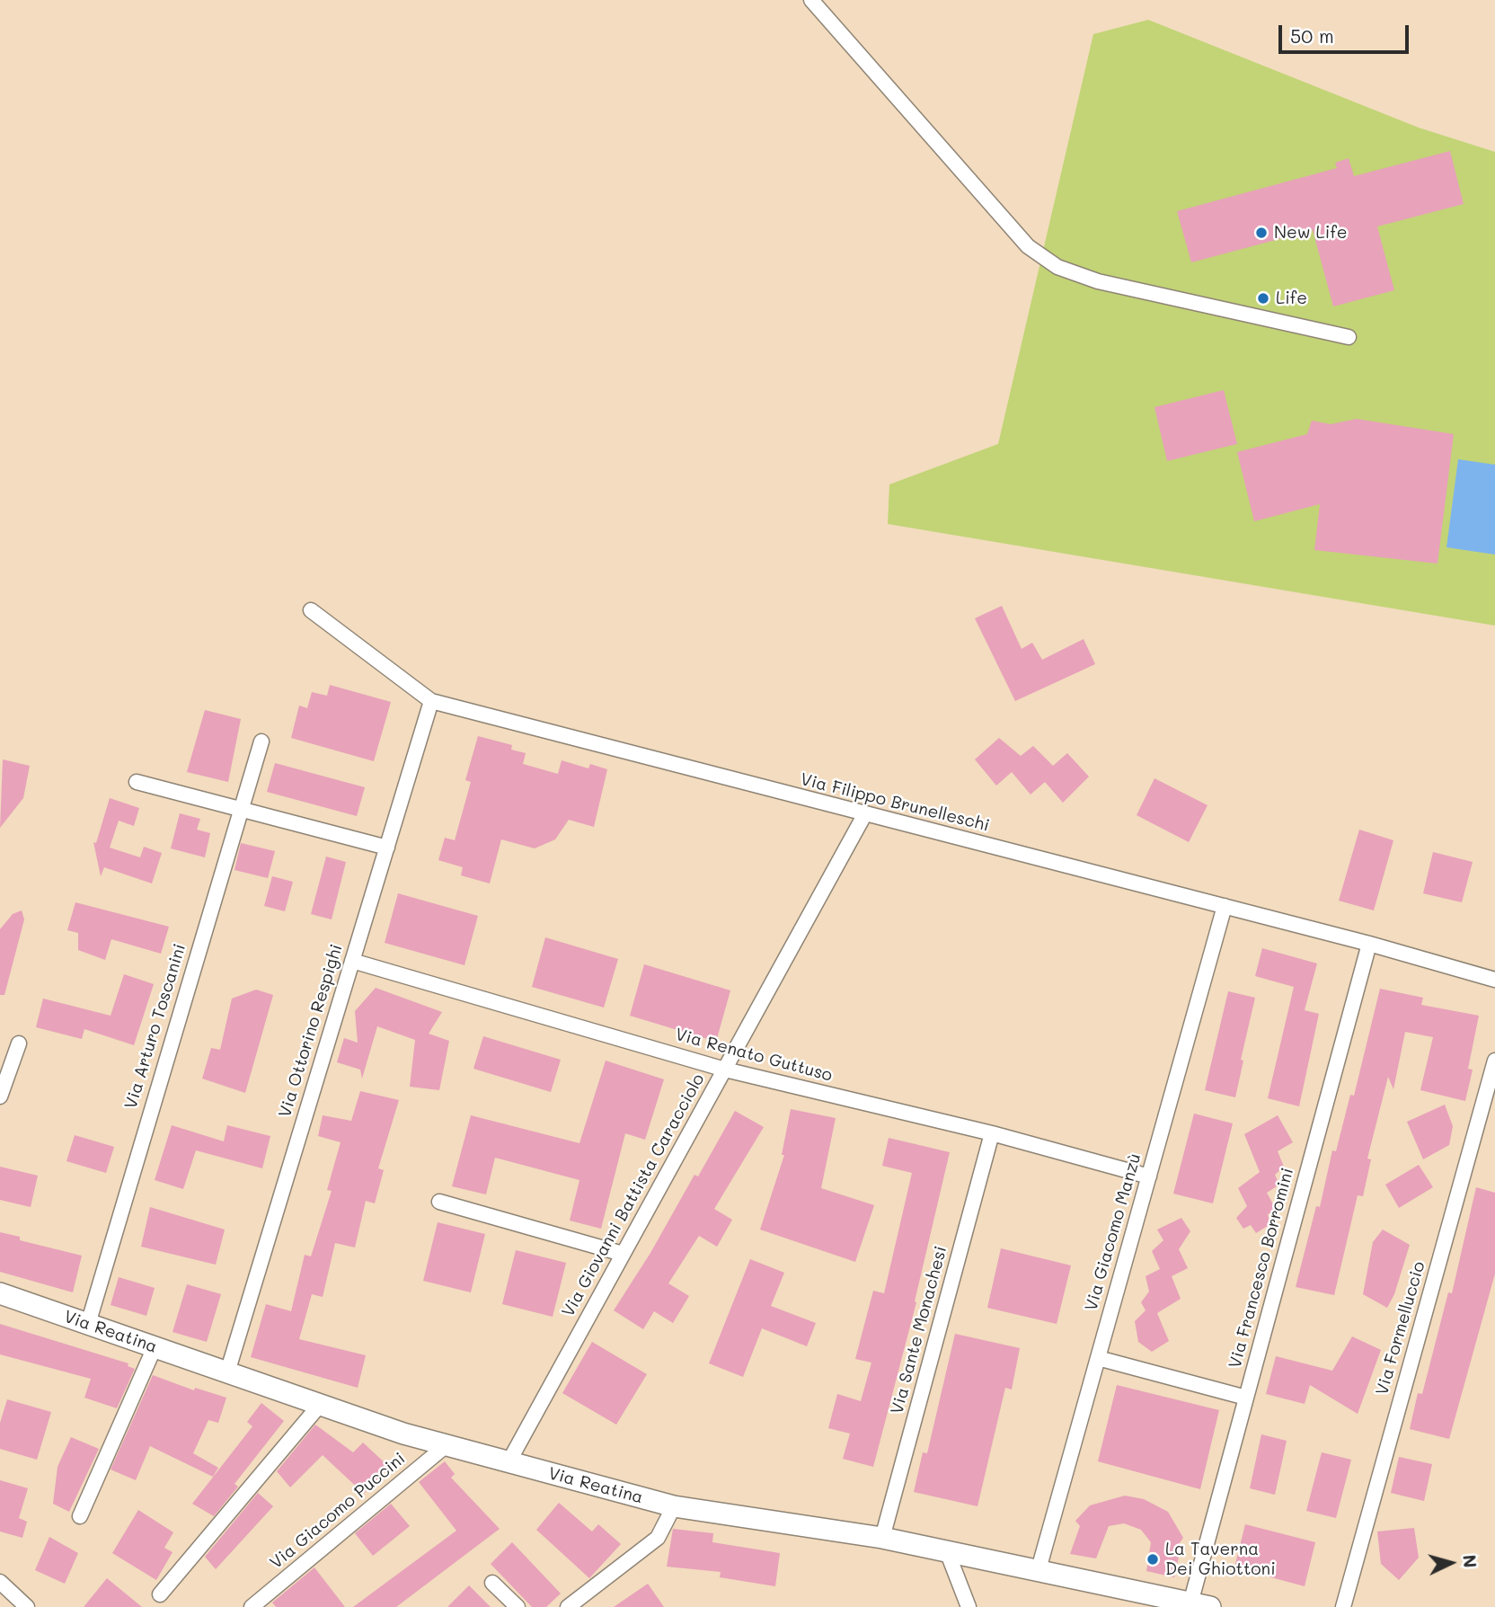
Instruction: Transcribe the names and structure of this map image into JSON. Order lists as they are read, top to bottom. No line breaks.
{"streets":{"street":["Via Filippo Brunelleschi","Via Arturo Toscanini","Via Ottorino Respighi","Via Renato Guttuso","Via Giovanni Battista Caracciolo","Via Giacomo Manzù","Via Francesco Borromini","Via Formelluccio","Via Sante Monachesi","Via Reatina","Via Giacomo Puccini"]},"crossings":[["Via Filippo Brunelleschi","Via Ottorino Respighi"],["Via Filippo Brunelleschi","Via Giovanni Battista Caracciolo"],["Via Filippo Brunelleschi","Via Giacomo Manzù"],["Via Filippo Brunelleschi","Via Francesco Borromini"],["Via Arturo Toscanini","Via Reatina"],["Via Ottorino Respighi","Via Renato Guttuso"],["Via Ottorino Respighi","Via Reatina"],["Via Renato Guttuso","Via Giovanni Battista Caracciolo"],["Via Renato Guttuso","Via Giacomo Manzù"],["Via Renato Guttuso","Via Sante Monachesi"],["Via Giovanni Battista Caracciolo","Via Reatina"],["Via Giacomo Manzù","Via Reatina"],["Via Francesco Borromini","Via Reatina"],["Via Sante Monachesi","Via Reatina"],["Via Reatina","Via Giacomo Puccini"]],"places":["New Life","Life","La Taverna Dei Ghiottoni"],"scale_bar":"50 m","north":"right"}
